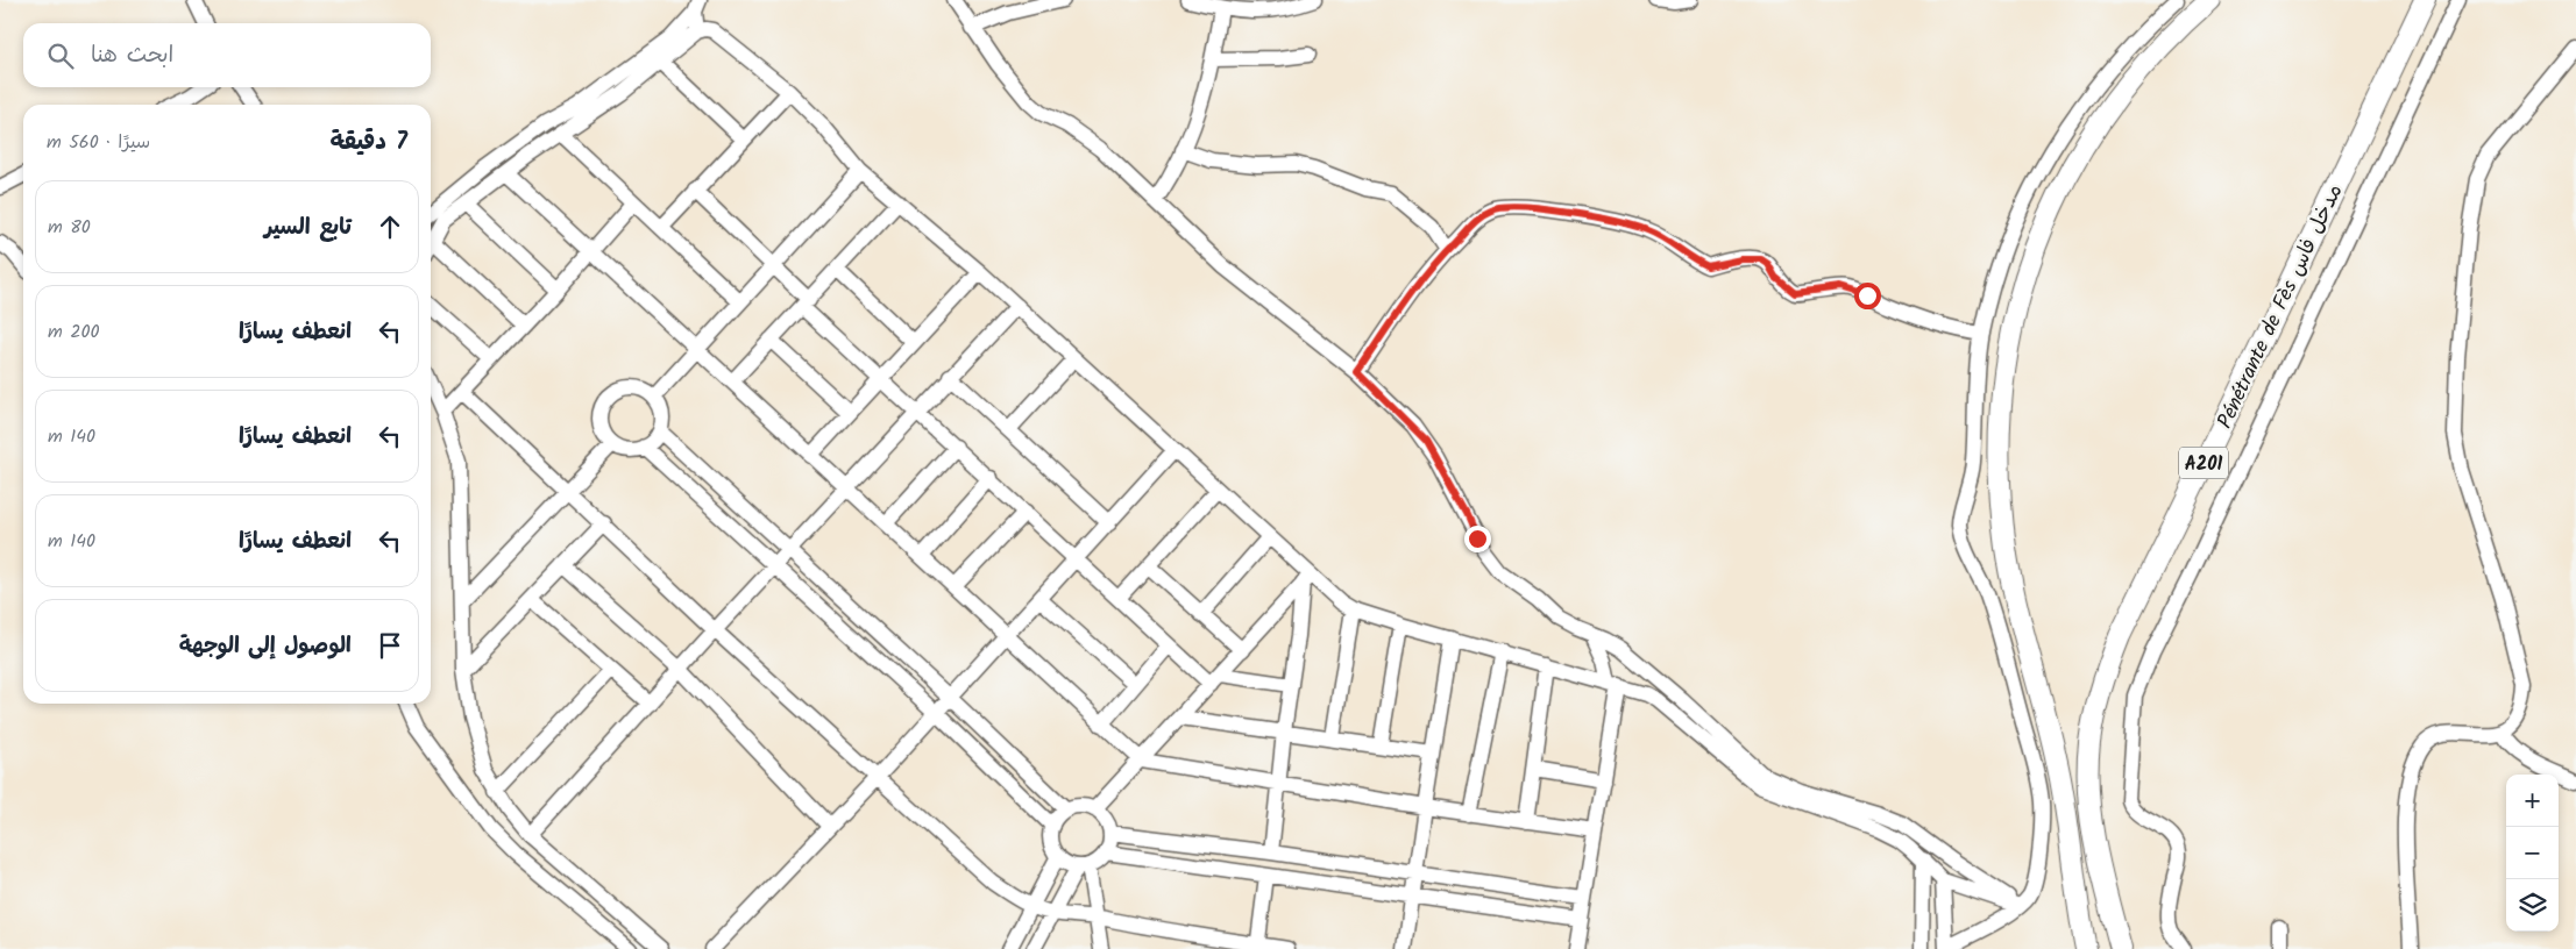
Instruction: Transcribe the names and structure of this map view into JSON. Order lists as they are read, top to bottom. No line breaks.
{"streets":{"highway":["Pénétrante de Fès مدخل فاس","A201"]},"page":{"search":"ابحث هنا","heading":["7 دقيقة","سيرًا · 560 m"],"list":[["تابع السير","80 m"],["انعطف يسارًا","200 m"],["انعطف يسارًا","140 m"],["انعطف يسارًا","140 m"],"الوصول إلى الوجهة"],"map_buttons":["+","−"]}}
